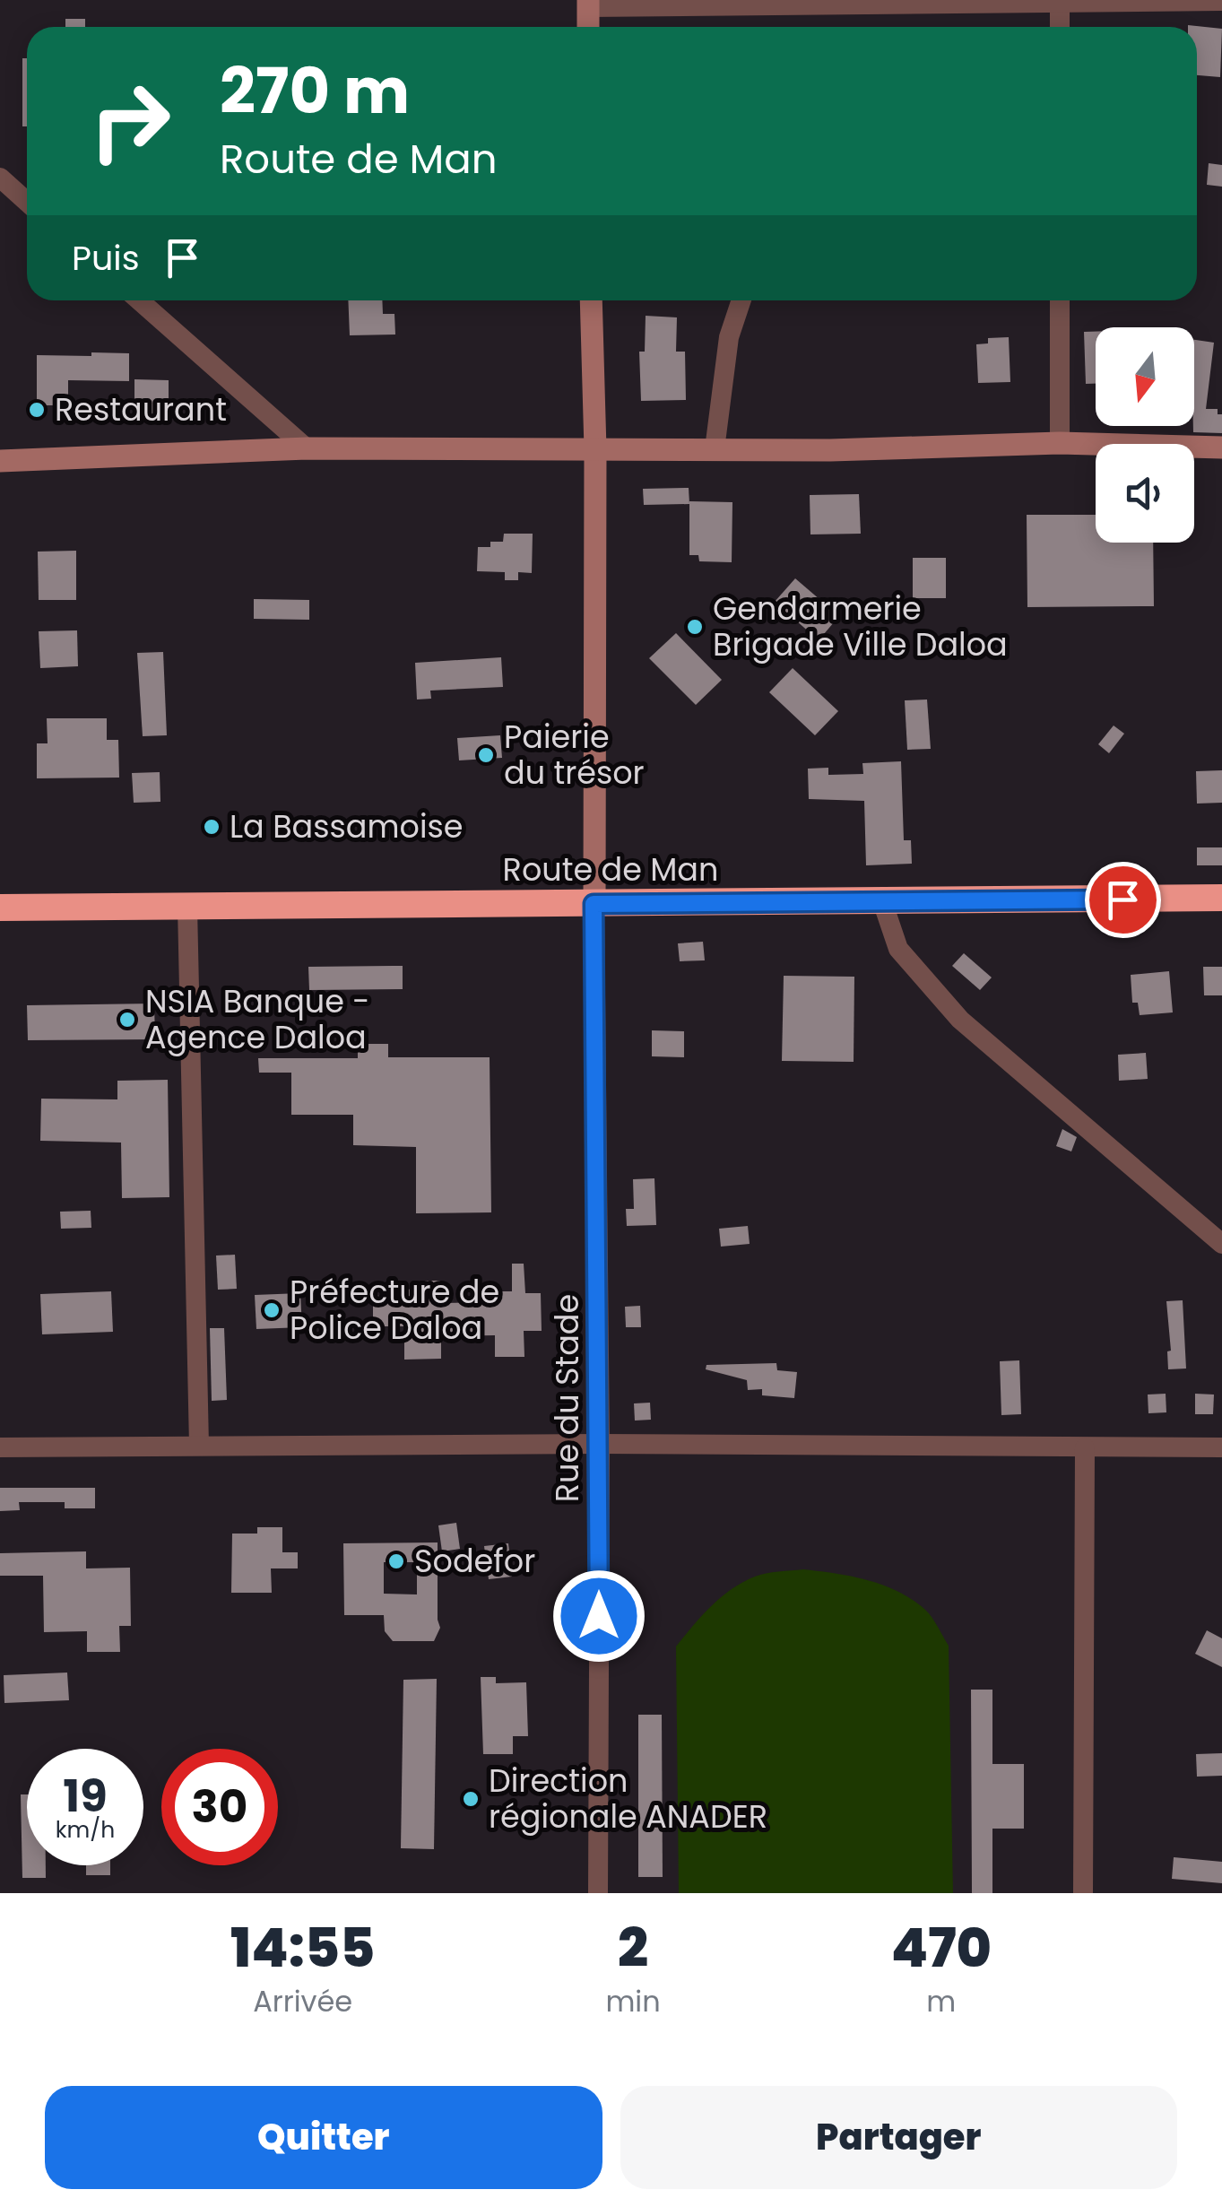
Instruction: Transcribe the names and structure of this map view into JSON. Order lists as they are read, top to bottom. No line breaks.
{"streets":{"highway":["Route de Man"],"street":["Rue du Stade"]},"crossings":[["Route de Man","Rue du Stade"]],"places":["Restaurant","Gendarmerie Brigade Ville Daloa","Paierie du trésor","La Bassamoise","NSIA Banque - Agence Daloa","Préfecture de Police Daloa","Sodefor","Direction régionale ANADER"],"north":"bottom","page":{"turn":["270 m","Route de Man"],"then":"Puis","speed":"19 km/h","limit":"30","eta":["14:55","Arrivée","2","min","470","m"],"buttons":["Quitter","Partager"]}}
